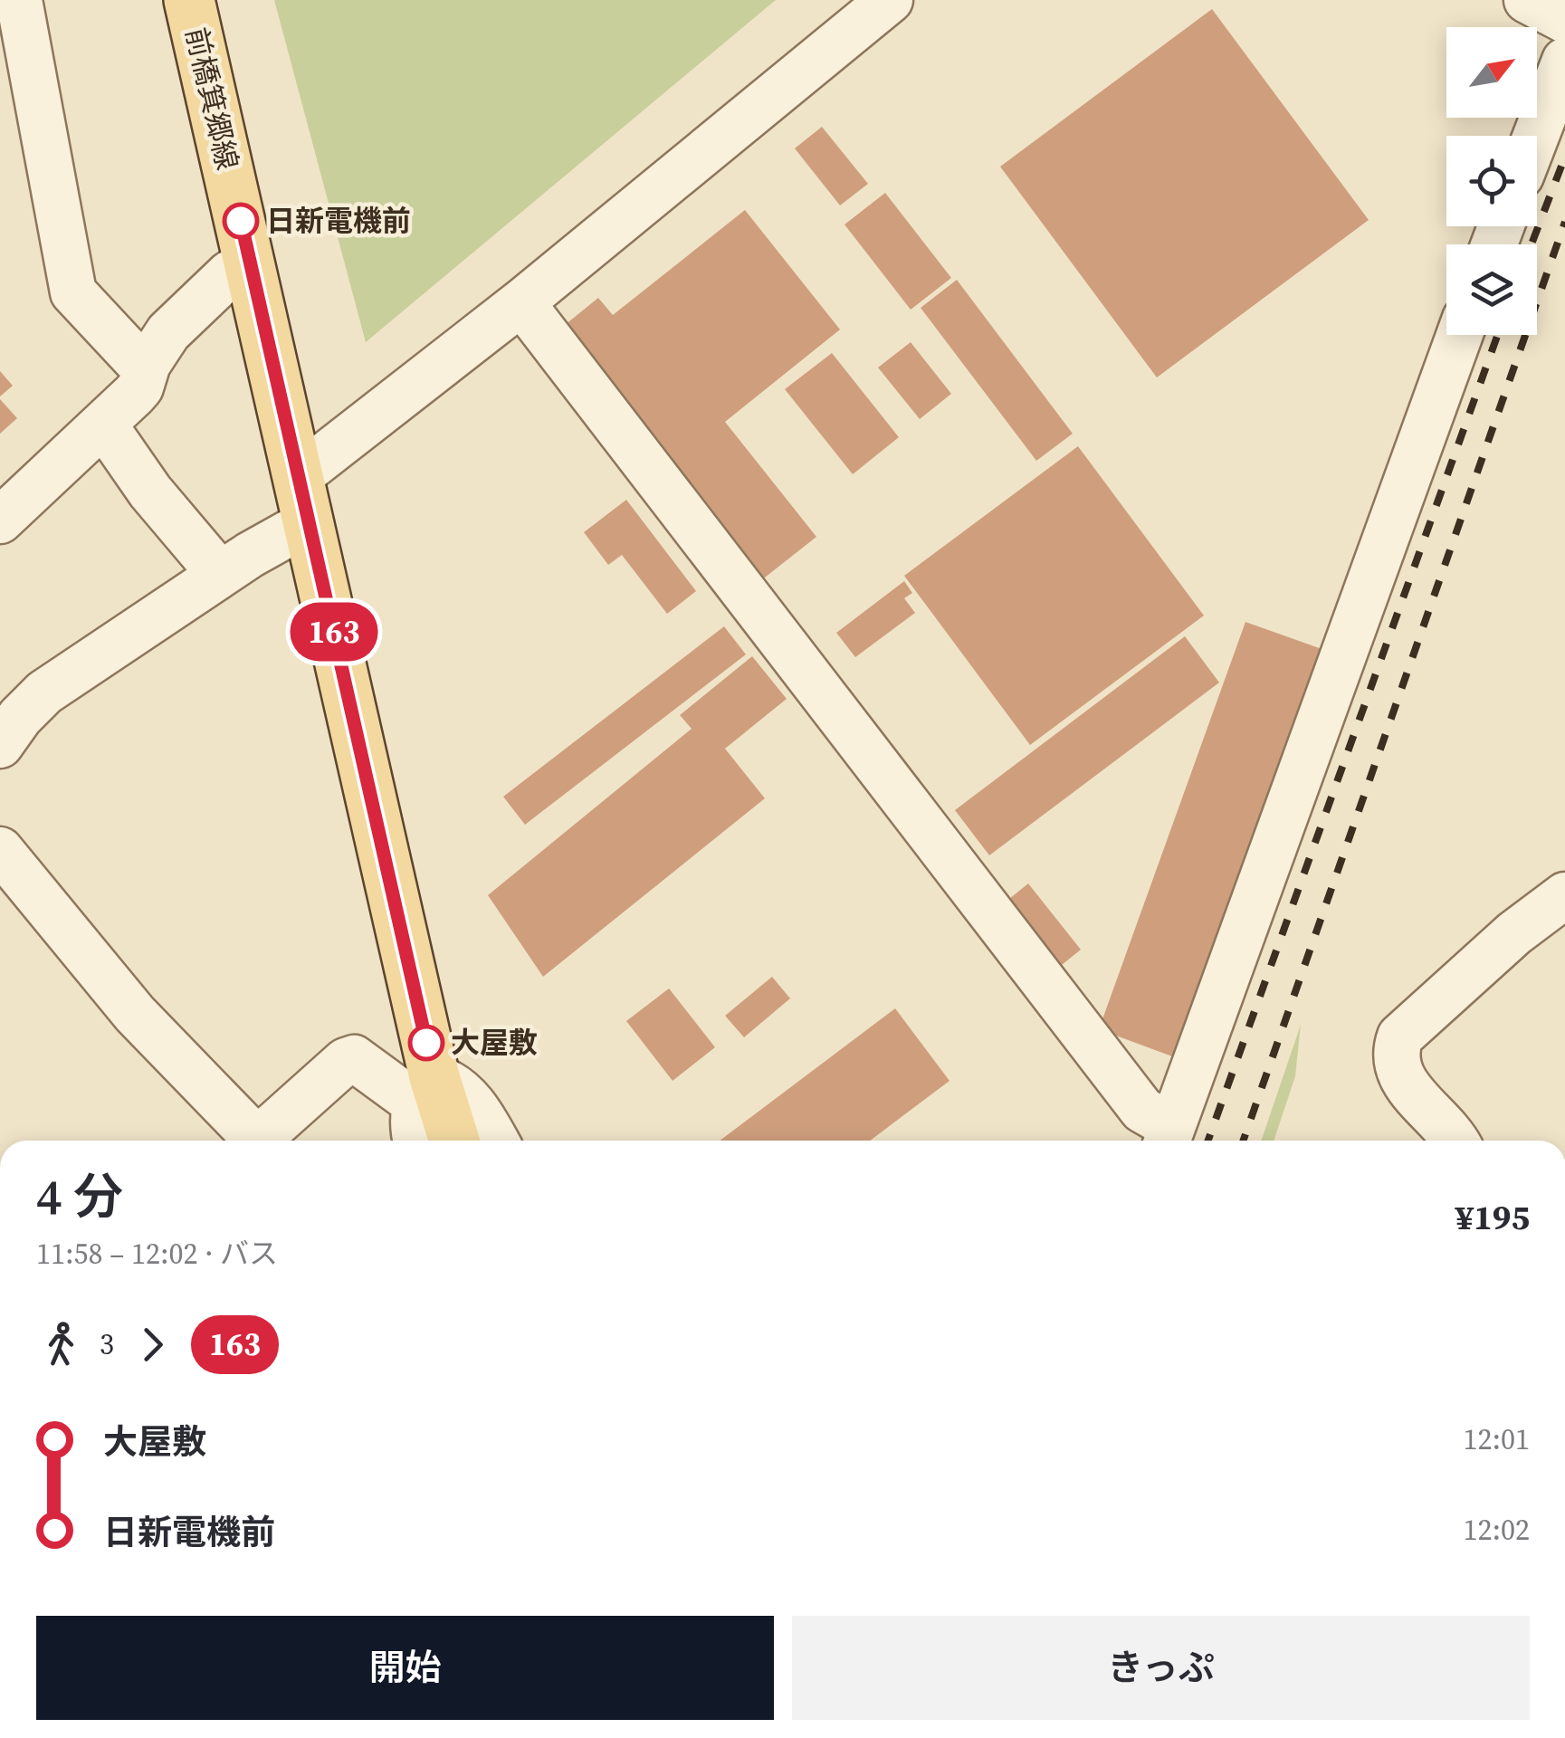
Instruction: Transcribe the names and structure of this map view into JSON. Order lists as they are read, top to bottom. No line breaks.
{"streets":{"main road":["前橋箕郷線"]},"places":["日新電機前","大屋敷"],"lines":["bus line 163"],"north":"top right","page":{"on_map":"163","heading":["4 分","11:58 – 12:02 · バス","¥195"],"legs":["3","163"],"list":[{"name":"大屋敷","value":"12:01"},{"name":"日新電機前","value":"12:02"}],"buttons":["開始","きっぷ"]}}
